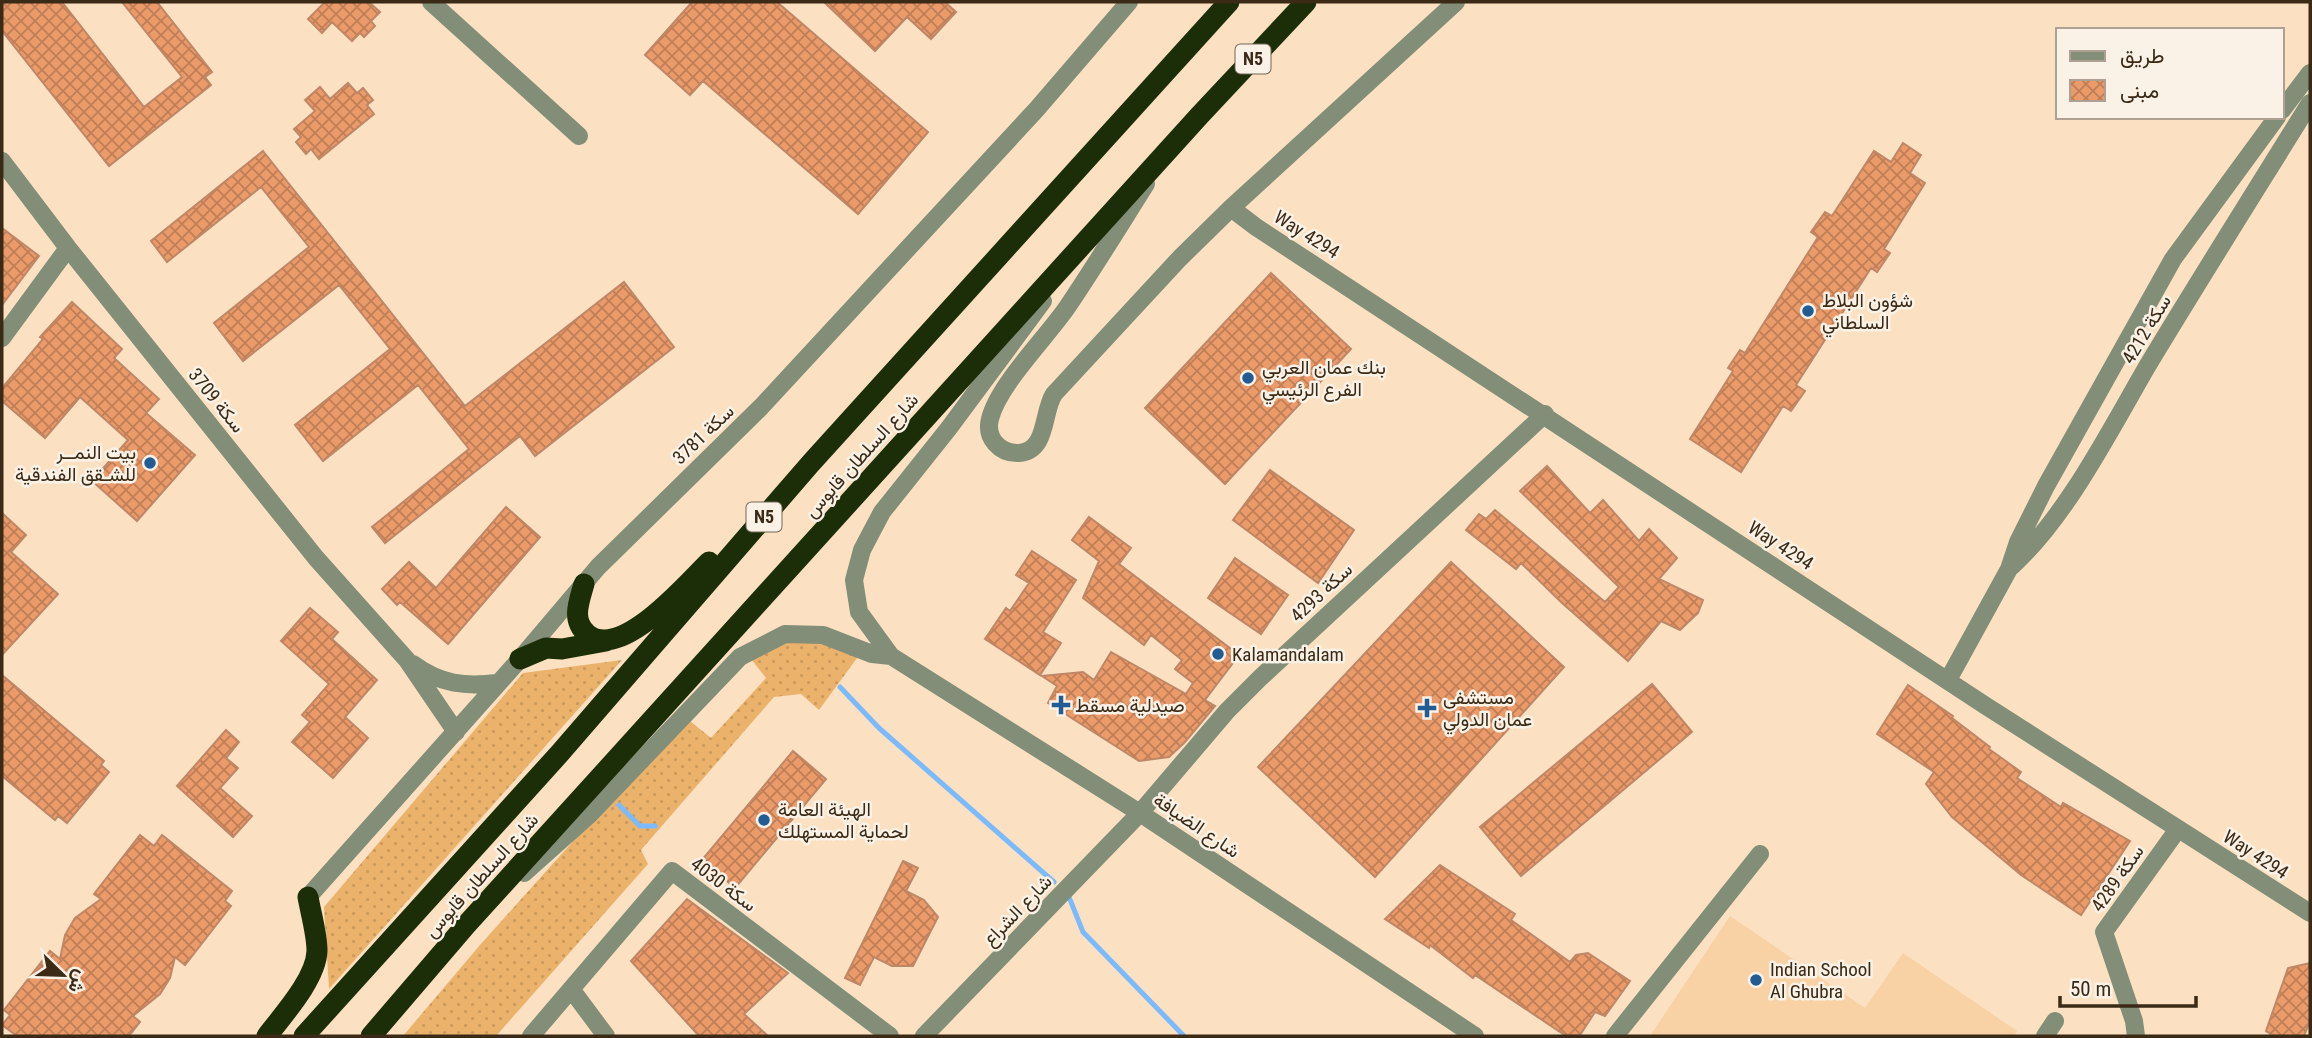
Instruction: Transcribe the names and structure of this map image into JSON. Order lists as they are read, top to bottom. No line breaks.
{"streets":{"highway":["N5","شارع السلطان قابوس"],"street":["Way 4294","سكة 4212","سكة 3709","سكة 3781","سكة 4293","شارع الضيافة","سكة 4289","سكة 4030","شارع الشراع"]},"crossings":[["Way 4294","سكة 4212"],["Way 4294","سكة 4293"],["Way 4294","سكة 4289"],["سكة 3709","سكة 3781"],["سكة 4293","شارع الضيافة"],["سكة 4293","شارع الشراع"],["شارع الضيافة","شارع الشراع"]],"places":{"other":["شؤون البلاط السلطاني","بنك عمان العربي الفرع الرئيسي","بيت النمــر للشـقق الفندقية","Kalamandalam","الهيئة العامة لحماية المستهلك","Indian School Al Ghubra"],"health":["صيدلية مسقط","مستشفى عمان الدولي"]},"legend":["طريق","مبنى"],"scale_bar":"50 m","north":"bottom right"}
